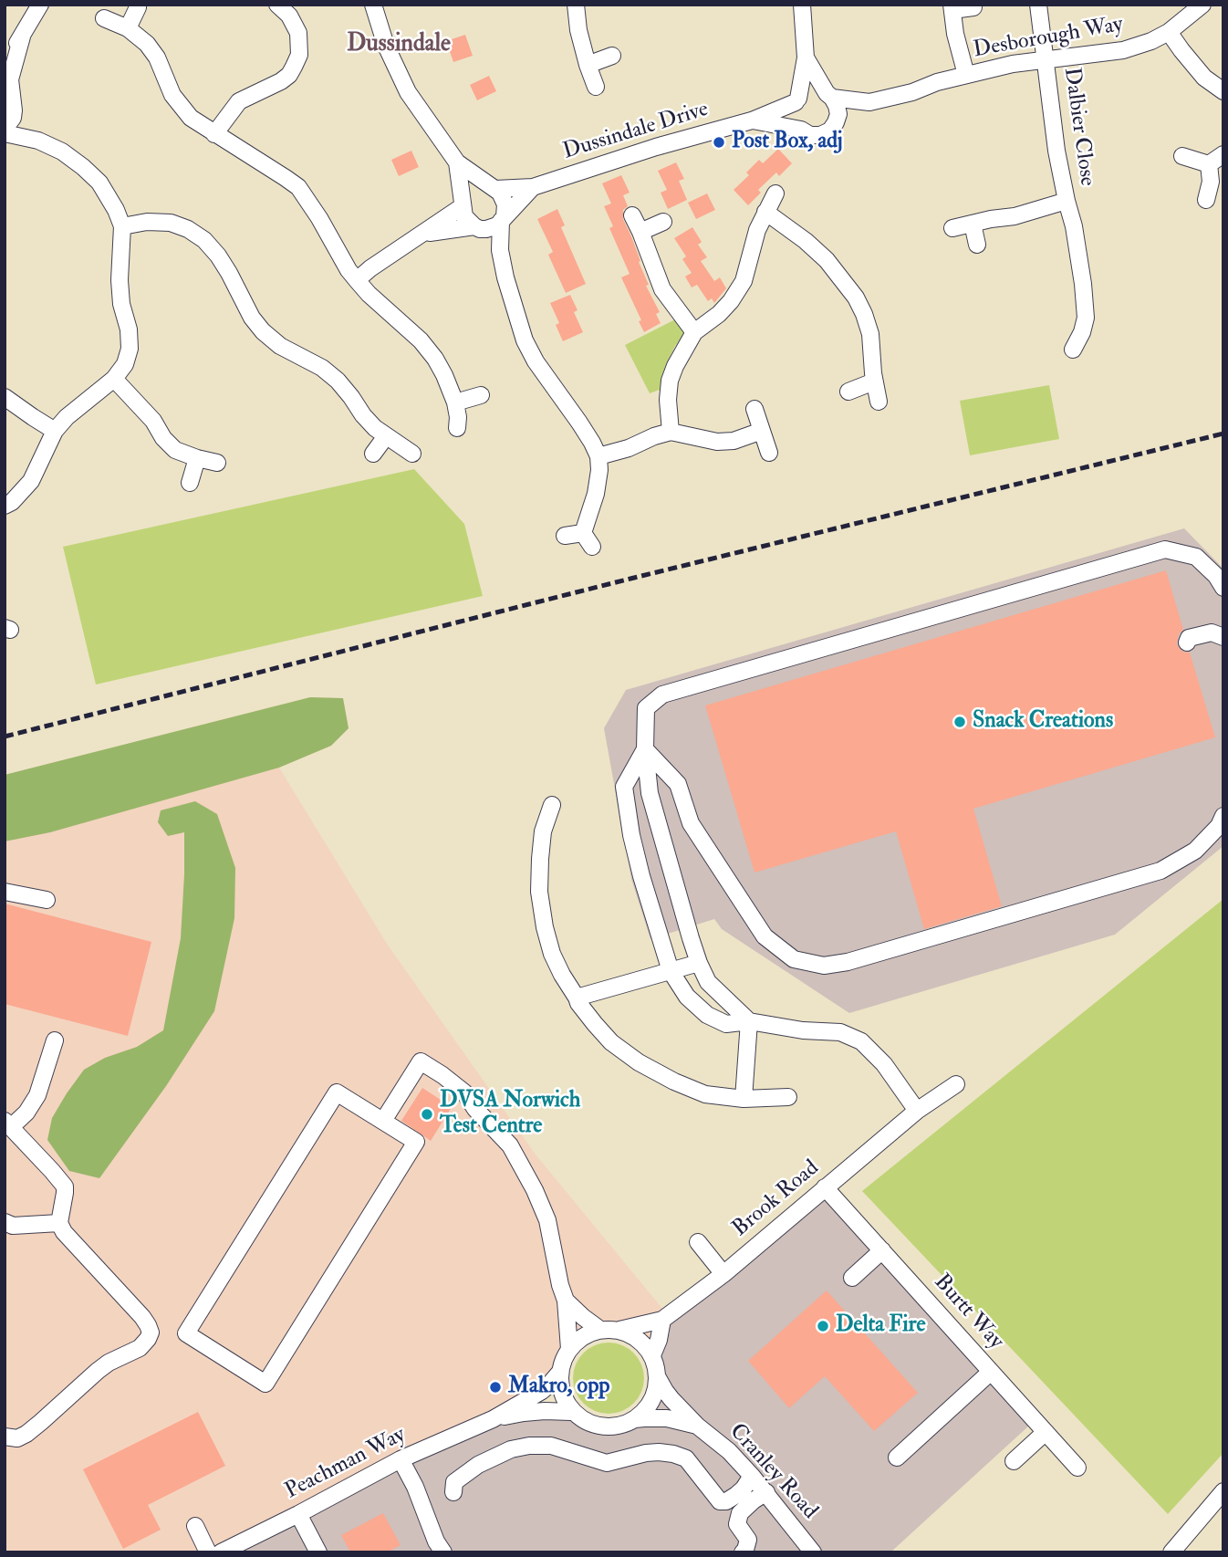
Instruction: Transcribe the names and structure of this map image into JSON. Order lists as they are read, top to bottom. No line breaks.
{"streets":{"street":["Desborough Way","Dalbier Close","Dussindale Drive","Brook Road","Burtt Way","Peachman Way","Cranley Road"]},"crossings":[["Desborough Way","Dalbier Close"],["Desborough Way","Dussindale Drive"],["Brook Road","Burtt Way"],["Brook Road","Peachman Way"],["Brook Road","Cranley Road"],["Peachman Way","Cranley Road"]],"districts":["Dussindale"],"places":["Post Box, adj","Snack Creations","DVSA Norwich Test Centre","Delta Fire","Makro, opp"]}
